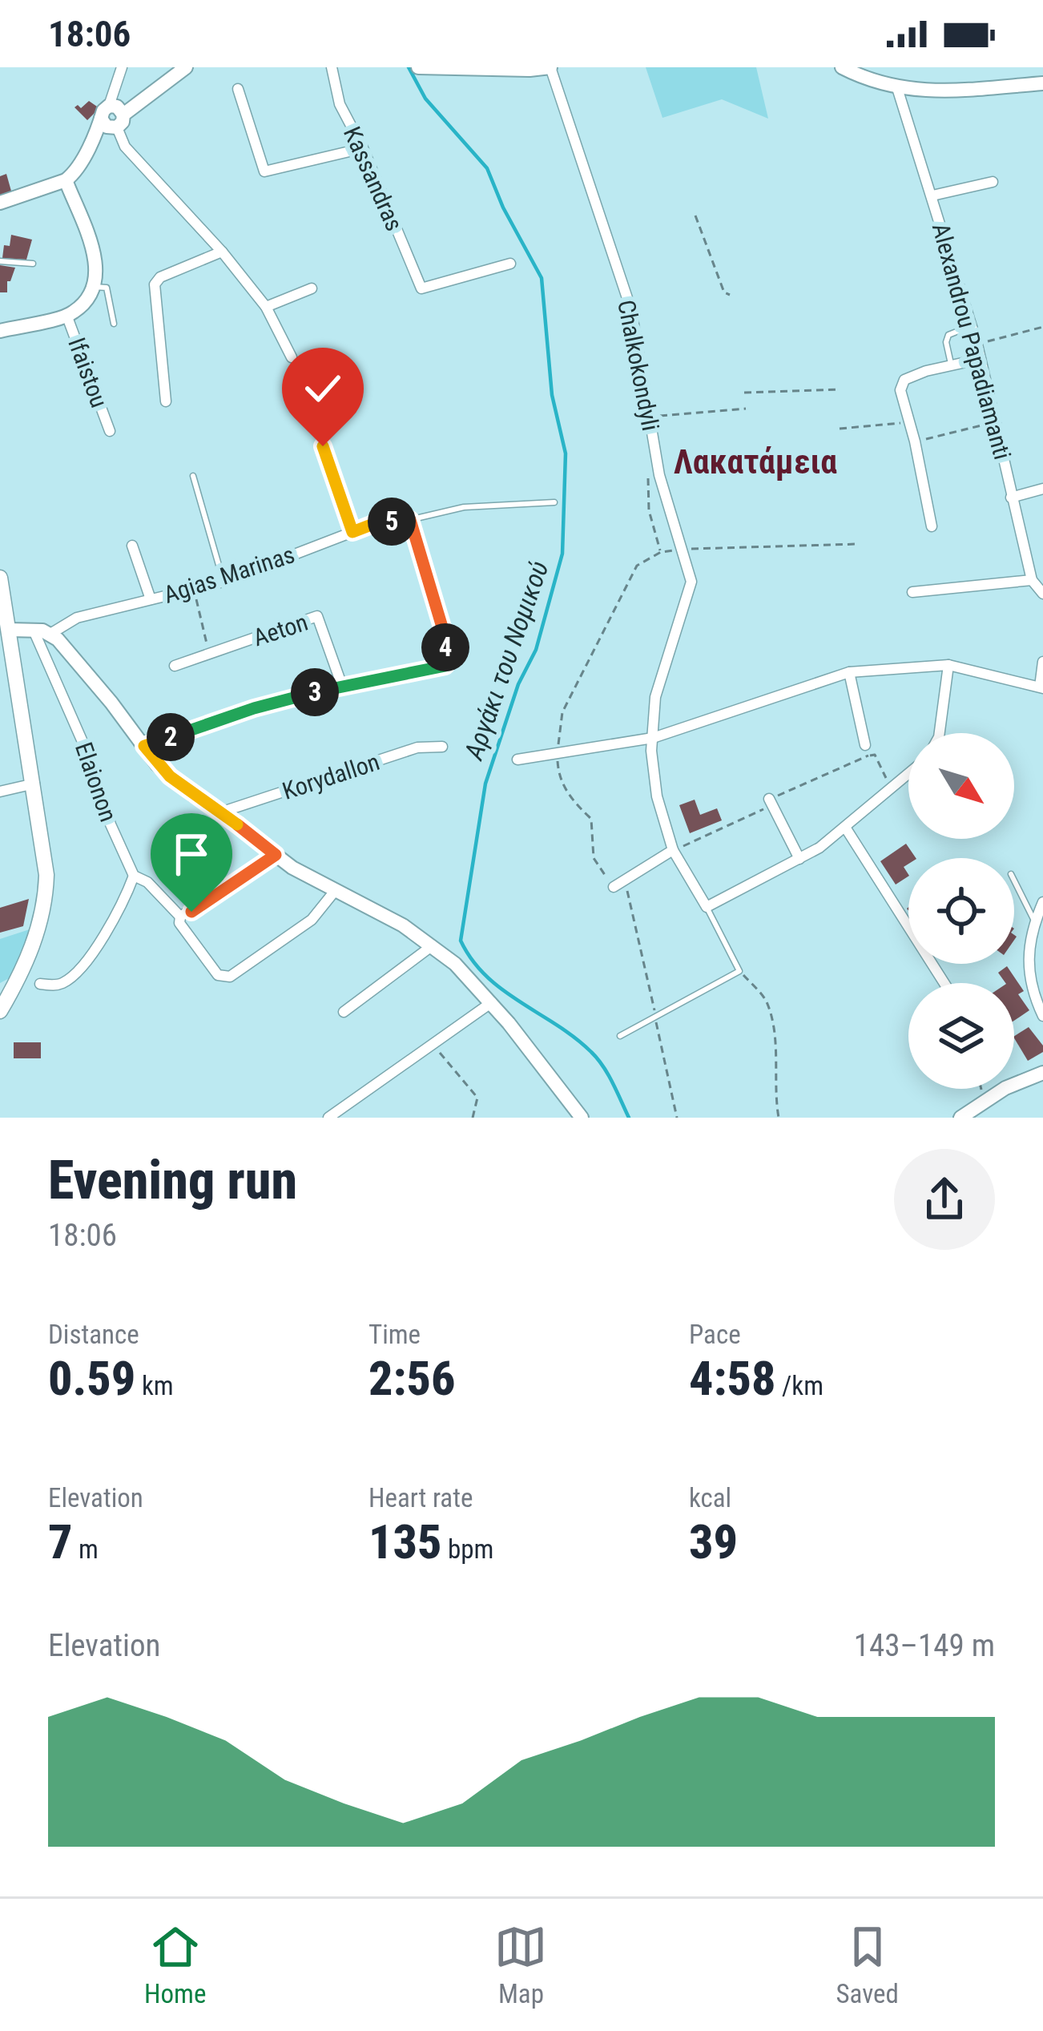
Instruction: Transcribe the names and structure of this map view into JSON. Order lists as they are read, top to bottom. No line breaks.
{"streets":{"street":["Kassandras","Alexandrou Papadiamanti","Chalkokondyli","Ifaistou","Agias Marinas","Aeton","Korydallon","Elaionon"]},"districts":["Λακατάμεια"],"water":["Αργάκι του Νομικού"],"north":"bottom right","page":{"status":"18:06","pins":["5","4","3","2"],"heading":["Evening run","18:06"],"stats":[["Distance","0.59 km"],["Time","2:56"],["Pace","4:58 /km"],["Elevation","7 m"],["Heart rate","135 bpm"],["kcal","39"]],"chart":["Elevation","143–149 m"],"tabs":["Home","Map","Saved"]}}
